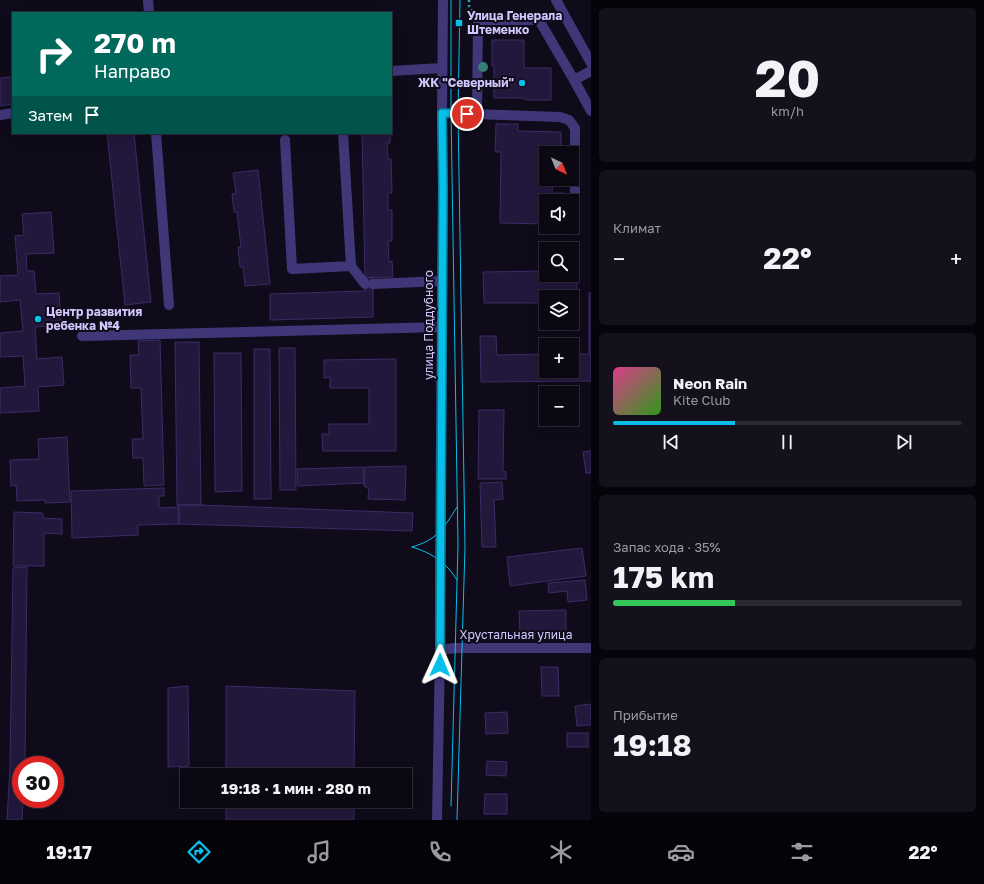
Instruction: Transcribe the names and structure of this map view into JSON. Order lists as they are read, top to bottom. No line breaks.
{"streets":{"street":["улица Поддубного","Хрустальная улица"]},"crossings":[["улица Поддубного","Хрустальная улица"]],"places":{"transit":["Улица Генерала Штеменко"],"other":["ЖК \"Северный\"","Центр развития ребенка №4"]},"north":"bottom right","page":{"tile":[["20","km/h"],"Климат",["Запас хода · 35%","175 km"],["Прибытие","19:18"]],"turn":["270 m","Направо"],"then":"Затем","map_buttons":["+","−"],"heat":["−","22°","+"],"song":["Neon Rain","Kite Club"],"limit":"30","trip":"19:18 · 1 мин · 280 m","tabs":["19:17","22°"]}}
